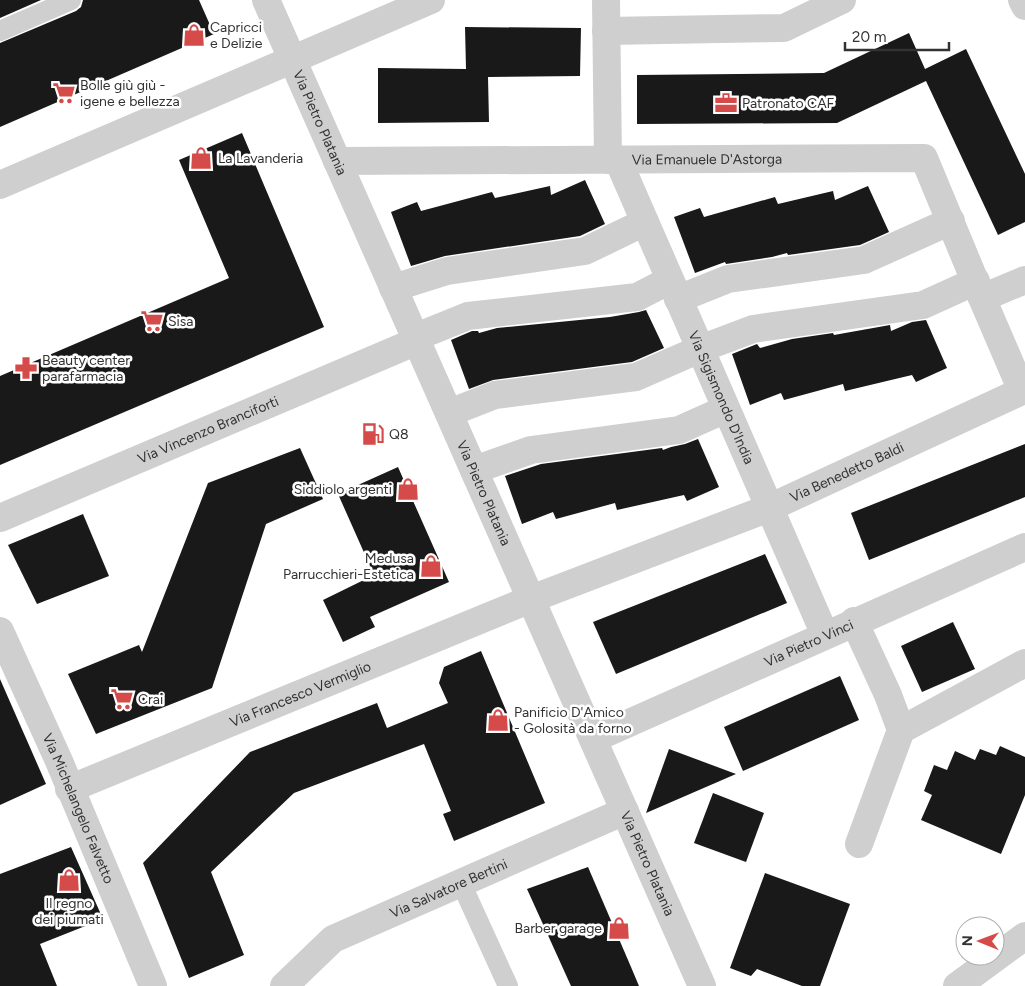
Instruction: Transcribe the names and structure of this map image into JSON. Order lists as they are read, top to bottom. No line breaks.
{"streets":{"street":["Via Pietro Platania","Via Emanuele D'Astorga","Via Sigismondo D'India","Via Vincenzo Branciforti","Via Benedetto Baldi","Via Pietro Vinci","Via Francesco Vermiglio","Via Michelangelo Falvetto","Via Salvatore Bertini"]},"crossings":[["Via Pietro Platania","Via Emanuele D'Astorga"],["Via Pietro Platania","Via Vincenzo Branciforti"],["Via Pietro Platania","Via Benedetto Baldi"],["Via Pietro Platania","Via Pietro Vinci"],["Via Pietro Platania","Via Francesco Vermiglio"],["Via Pietro Platania","Via Salvatore Bertini"],["Via Emanuele D'Astorga","Via Sigismondo D'India"],["Via Emanuele D'Astorga","Via Vincenzo Branciforti"],["Via Emanuele D'Astorga","Via Benedetto Baldi"],["Via Sigismondo D'India","Via Vincenzo Branciforti"],["Via Sigismondo D'India","Via Benedetto Baldi"],["Via Sigismondo D'India","Via Pietro Vinci"],["Via Benedetto Baldi","Via Francesco Vermiglio"],["Via Francesco Vermiglio","Via Michelangelo Falvetto"]],"places":{"shop":["Capricci e Delizie","La Lavanderia","Siddiolo argenti","Medusa Parrucchieri-Estetica","Panificio D'Amico - Golosità da forno","Il regno dei piumati","Barber garage"],"supermarket":["Bolle giù giù - igene e bellezza","Sisa","Crai"],"office":["Patronato CAF"],"pharmacy":["Beauty center parafarmacia"],"fuel station":["Q8"]},"scale_bar":"20 m","north":"left"}
